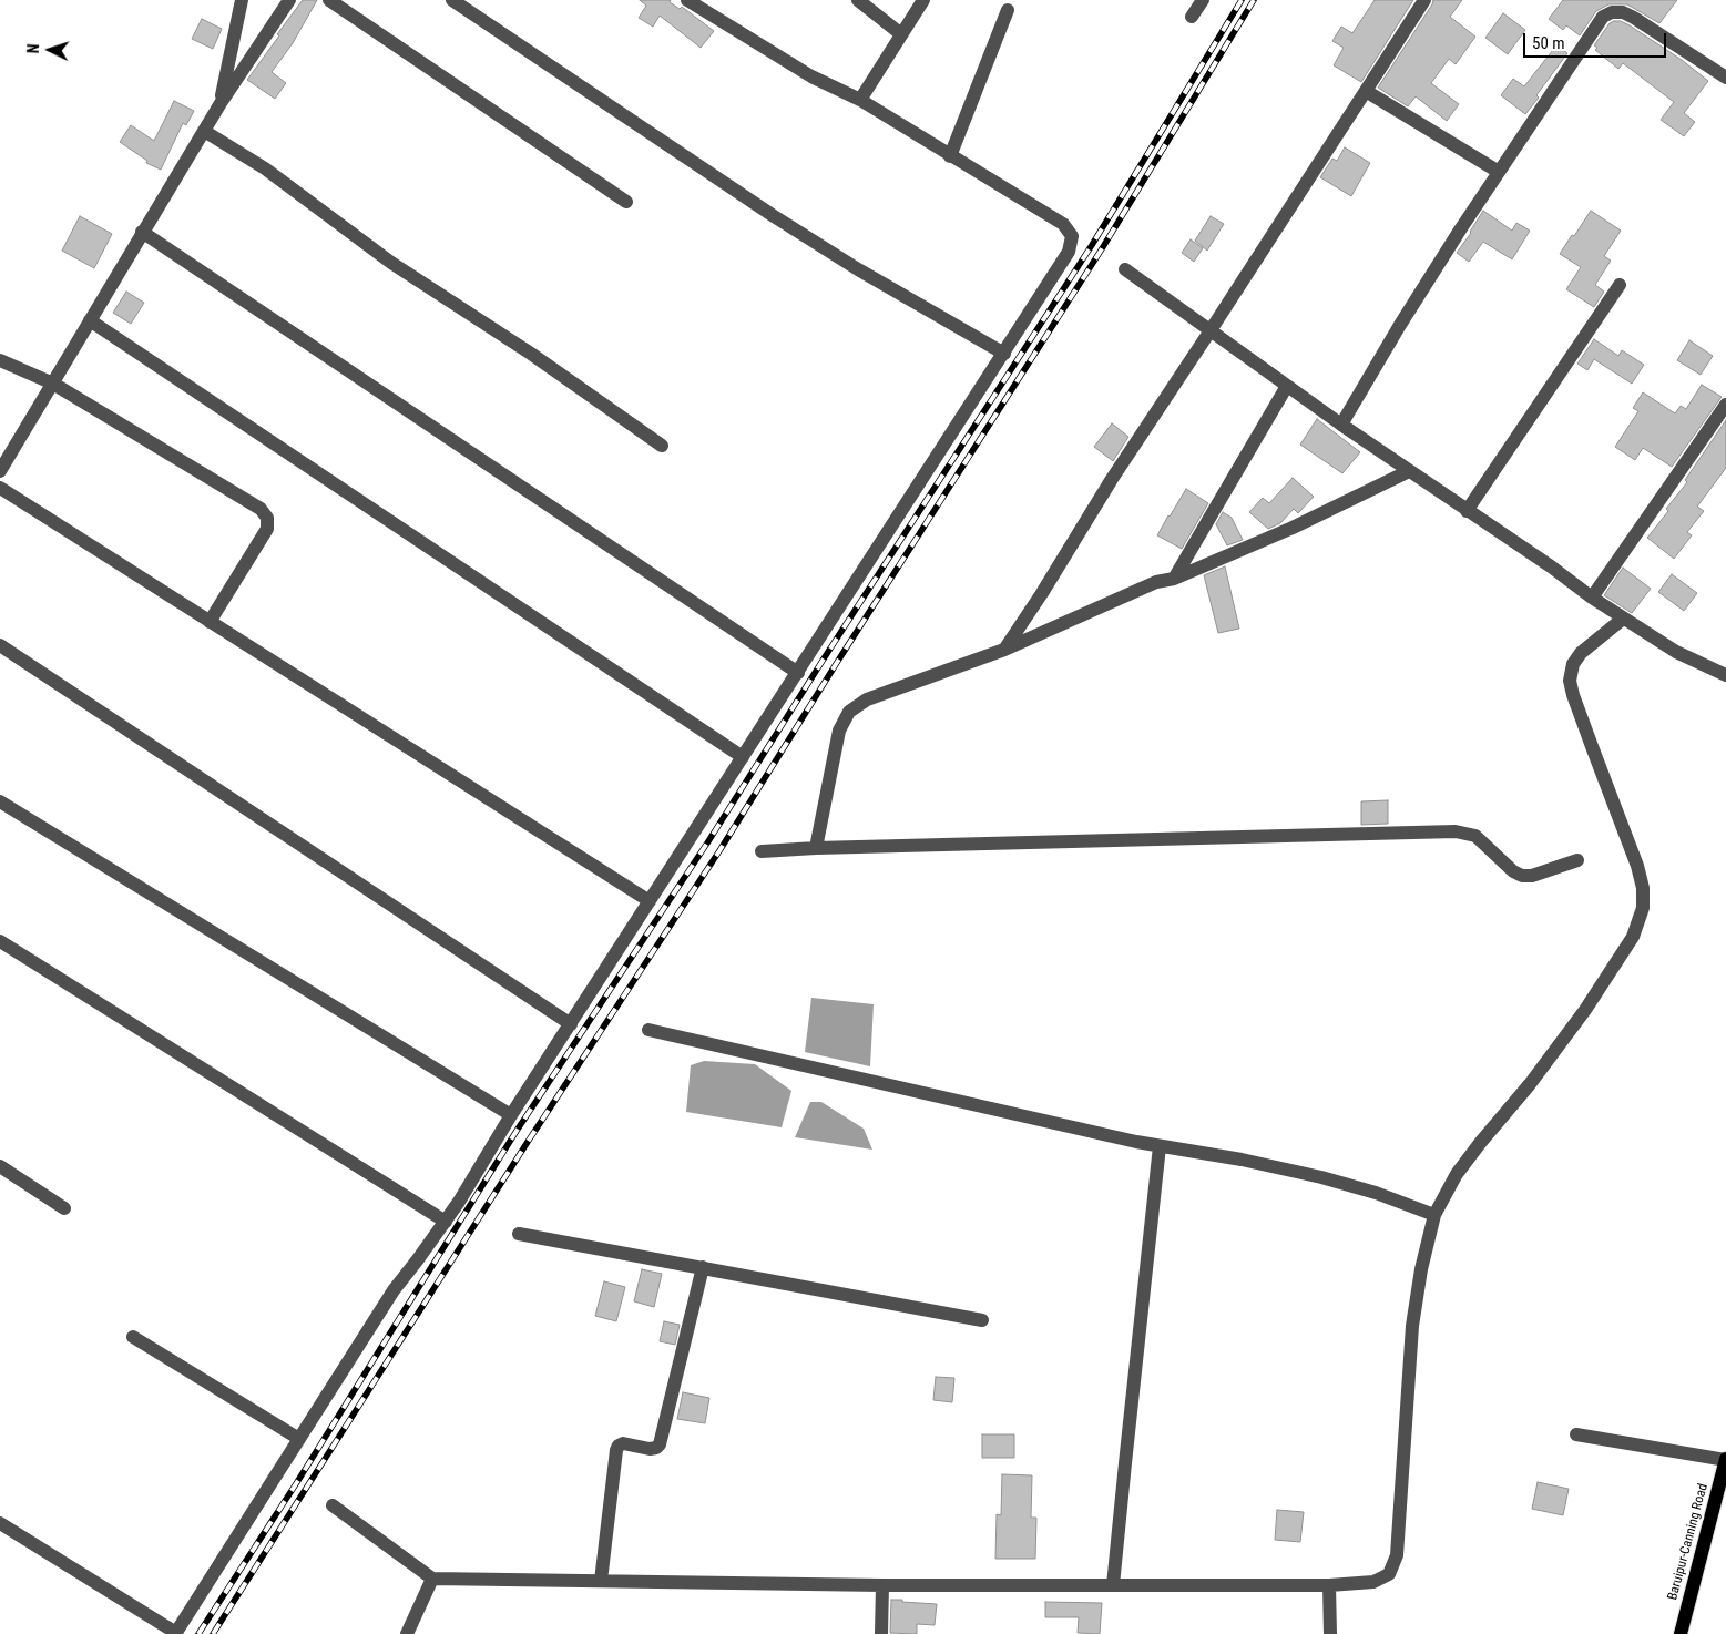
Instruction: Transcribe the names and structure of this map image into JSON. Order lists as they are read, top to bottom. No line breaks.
{"streets":{"main road":["Baruipur-Canning Road"]},"scale_bar":"50 m","north":"left"}
